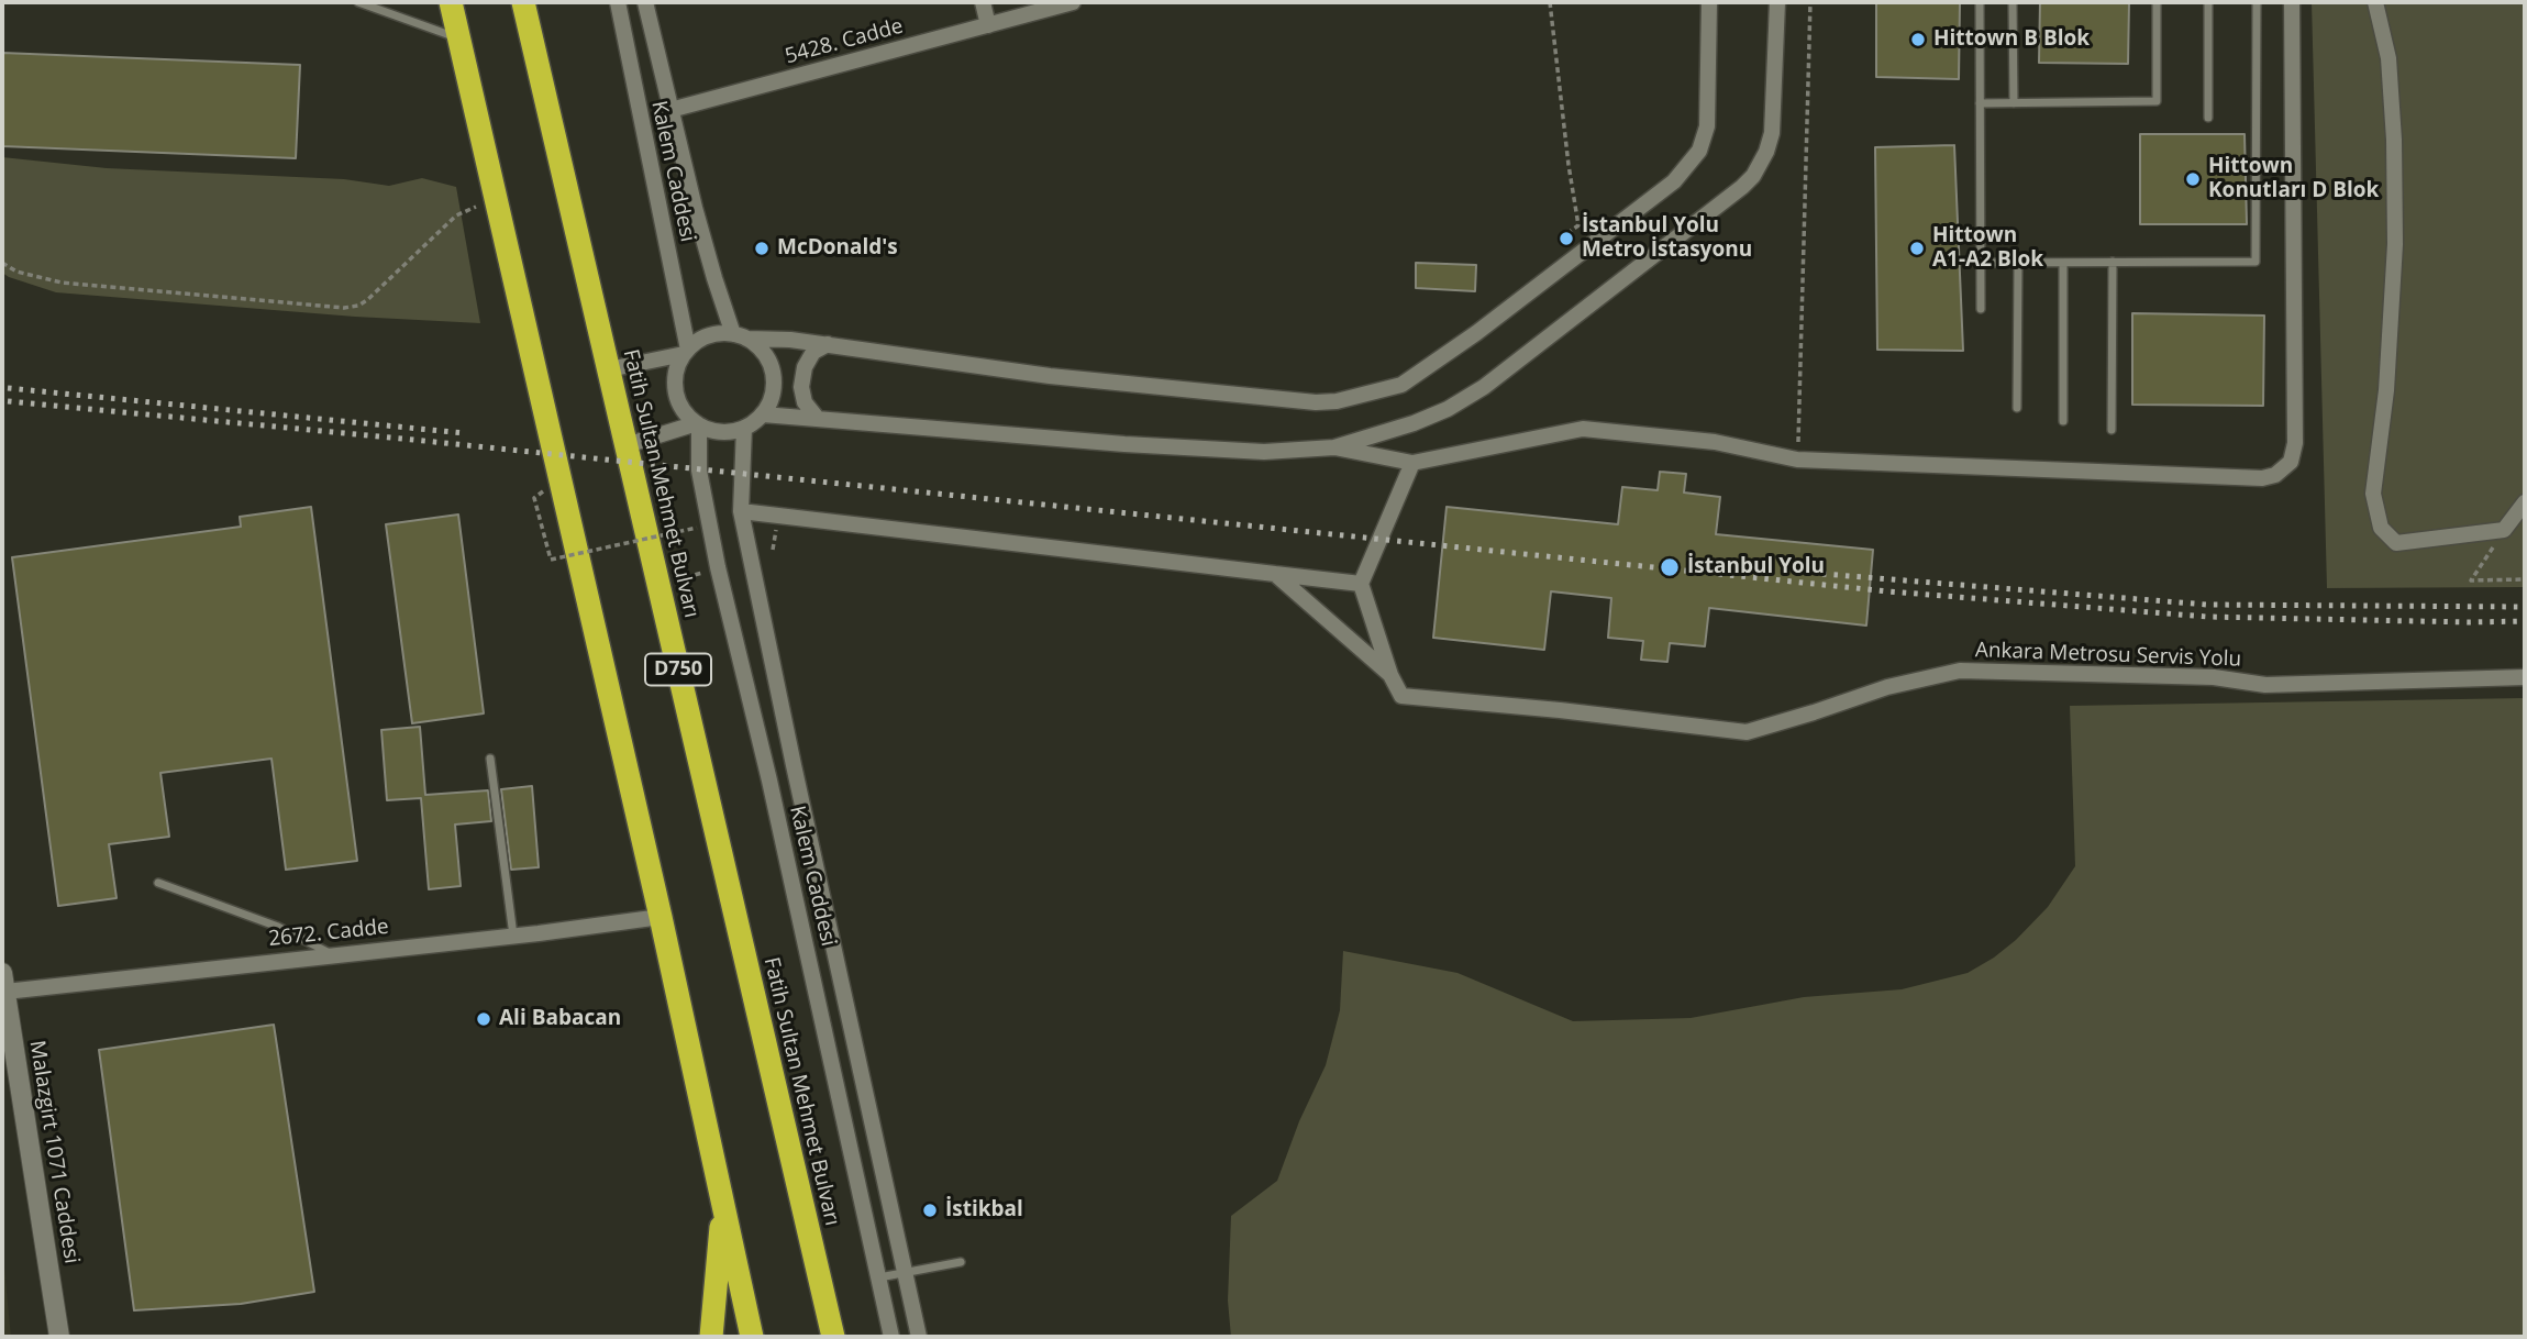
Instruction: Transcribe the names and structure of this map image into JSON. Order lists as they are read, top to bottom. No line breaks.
{"streets":{"highway":["Fatih Sultan Mehmet Bulvarı","D750"],"street":["5428. Cadde","Kalem Caddesi","Ankara Metrosu Servis Yolu","2672. Cadde","Malazgirt 1071 Caddesi"]},"crossings":[["5428. Cadde","Kalem Caddesi"],["2672. Cadde","Malazgirt 1071 Caddesi"]],"places":["Hittown B Blok","Hittown Konutları D Blok","İstanbul Yolu Metro İstasyonu","McDonald's","Hittown A1-A2 Blok","İstanbul Yolu","Ali Babacan","İstikbal"]}
